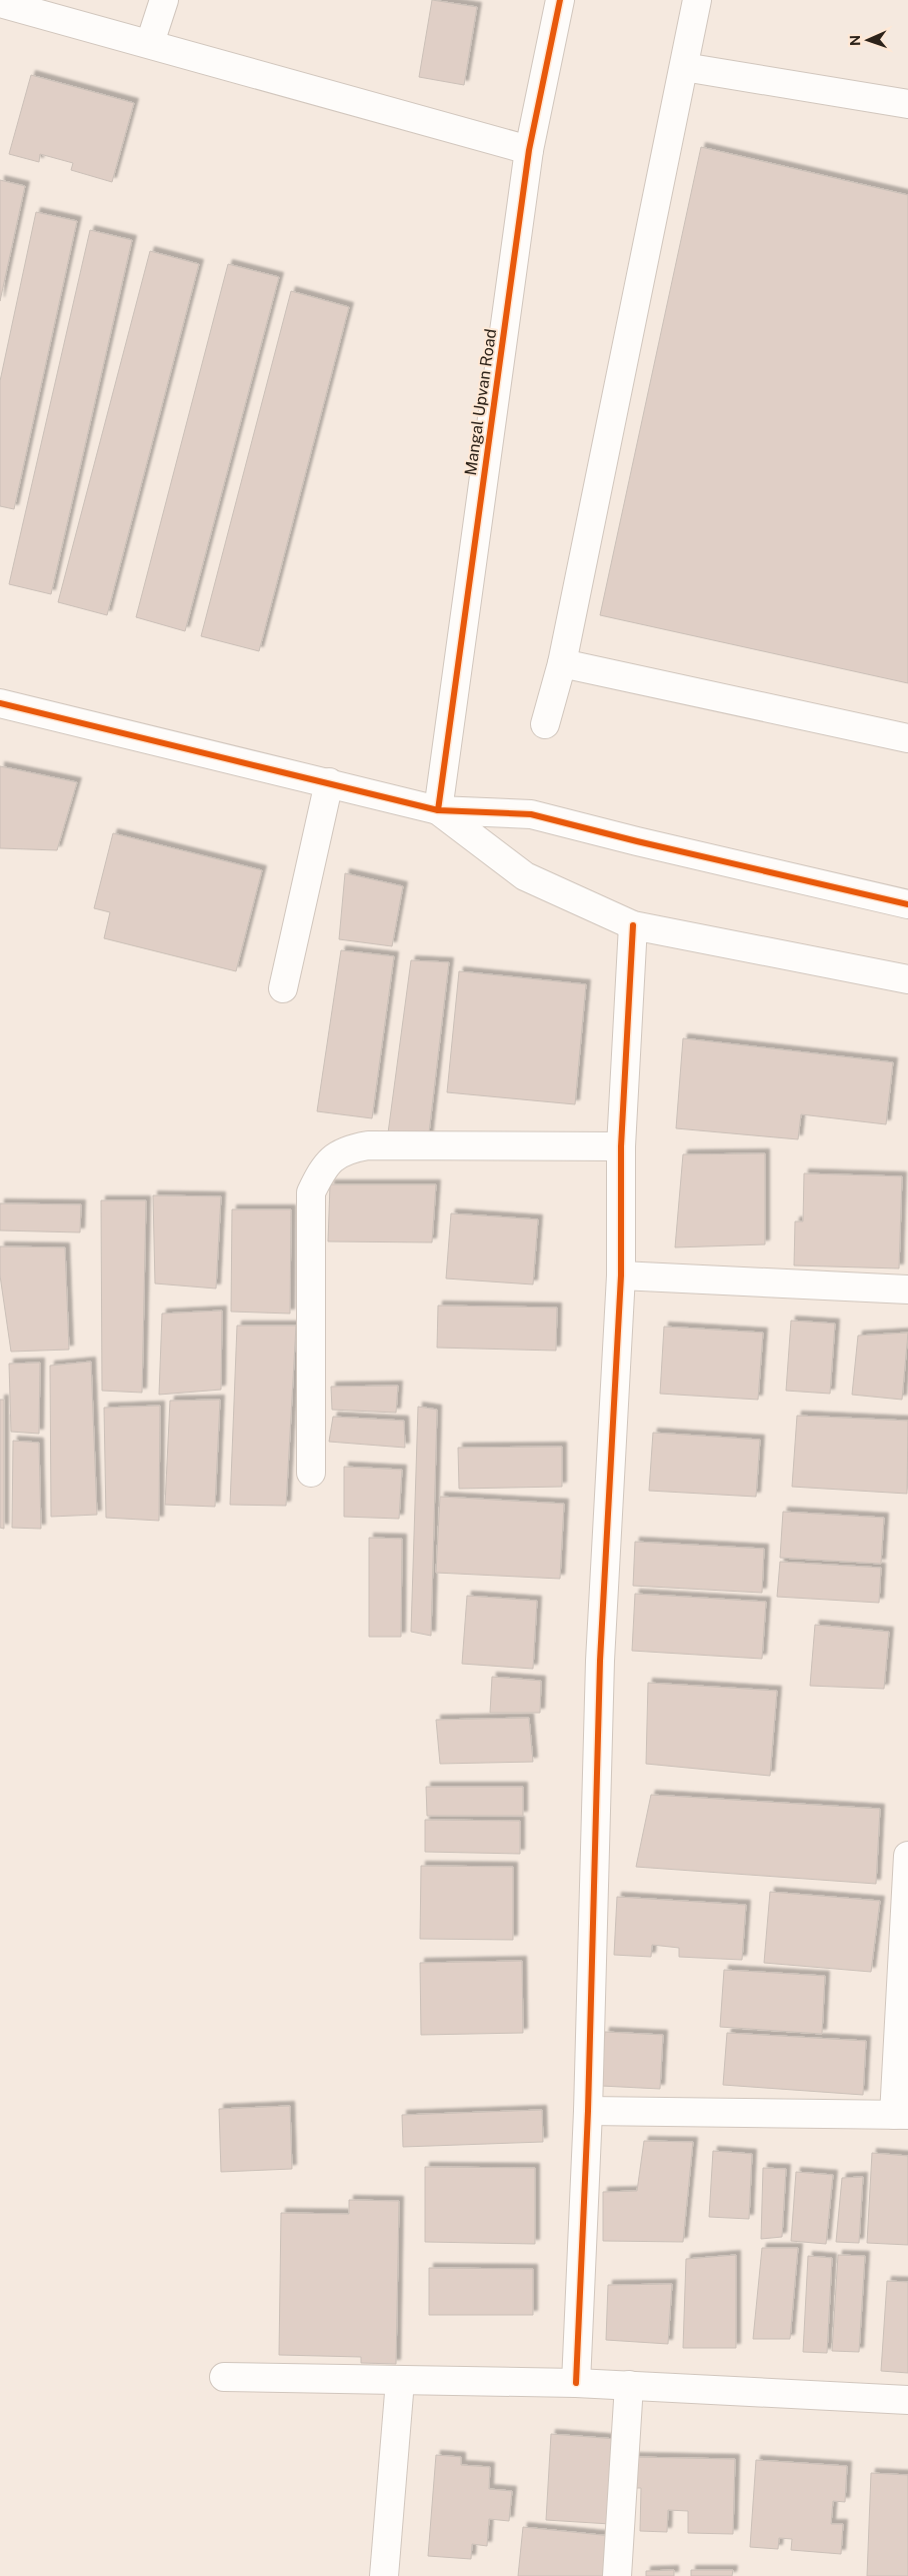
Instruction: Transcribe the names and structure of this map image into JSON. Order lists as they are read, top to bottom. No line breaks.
{"streets":{"street":["Mangal Upvan Road"]},"north":"left"}
